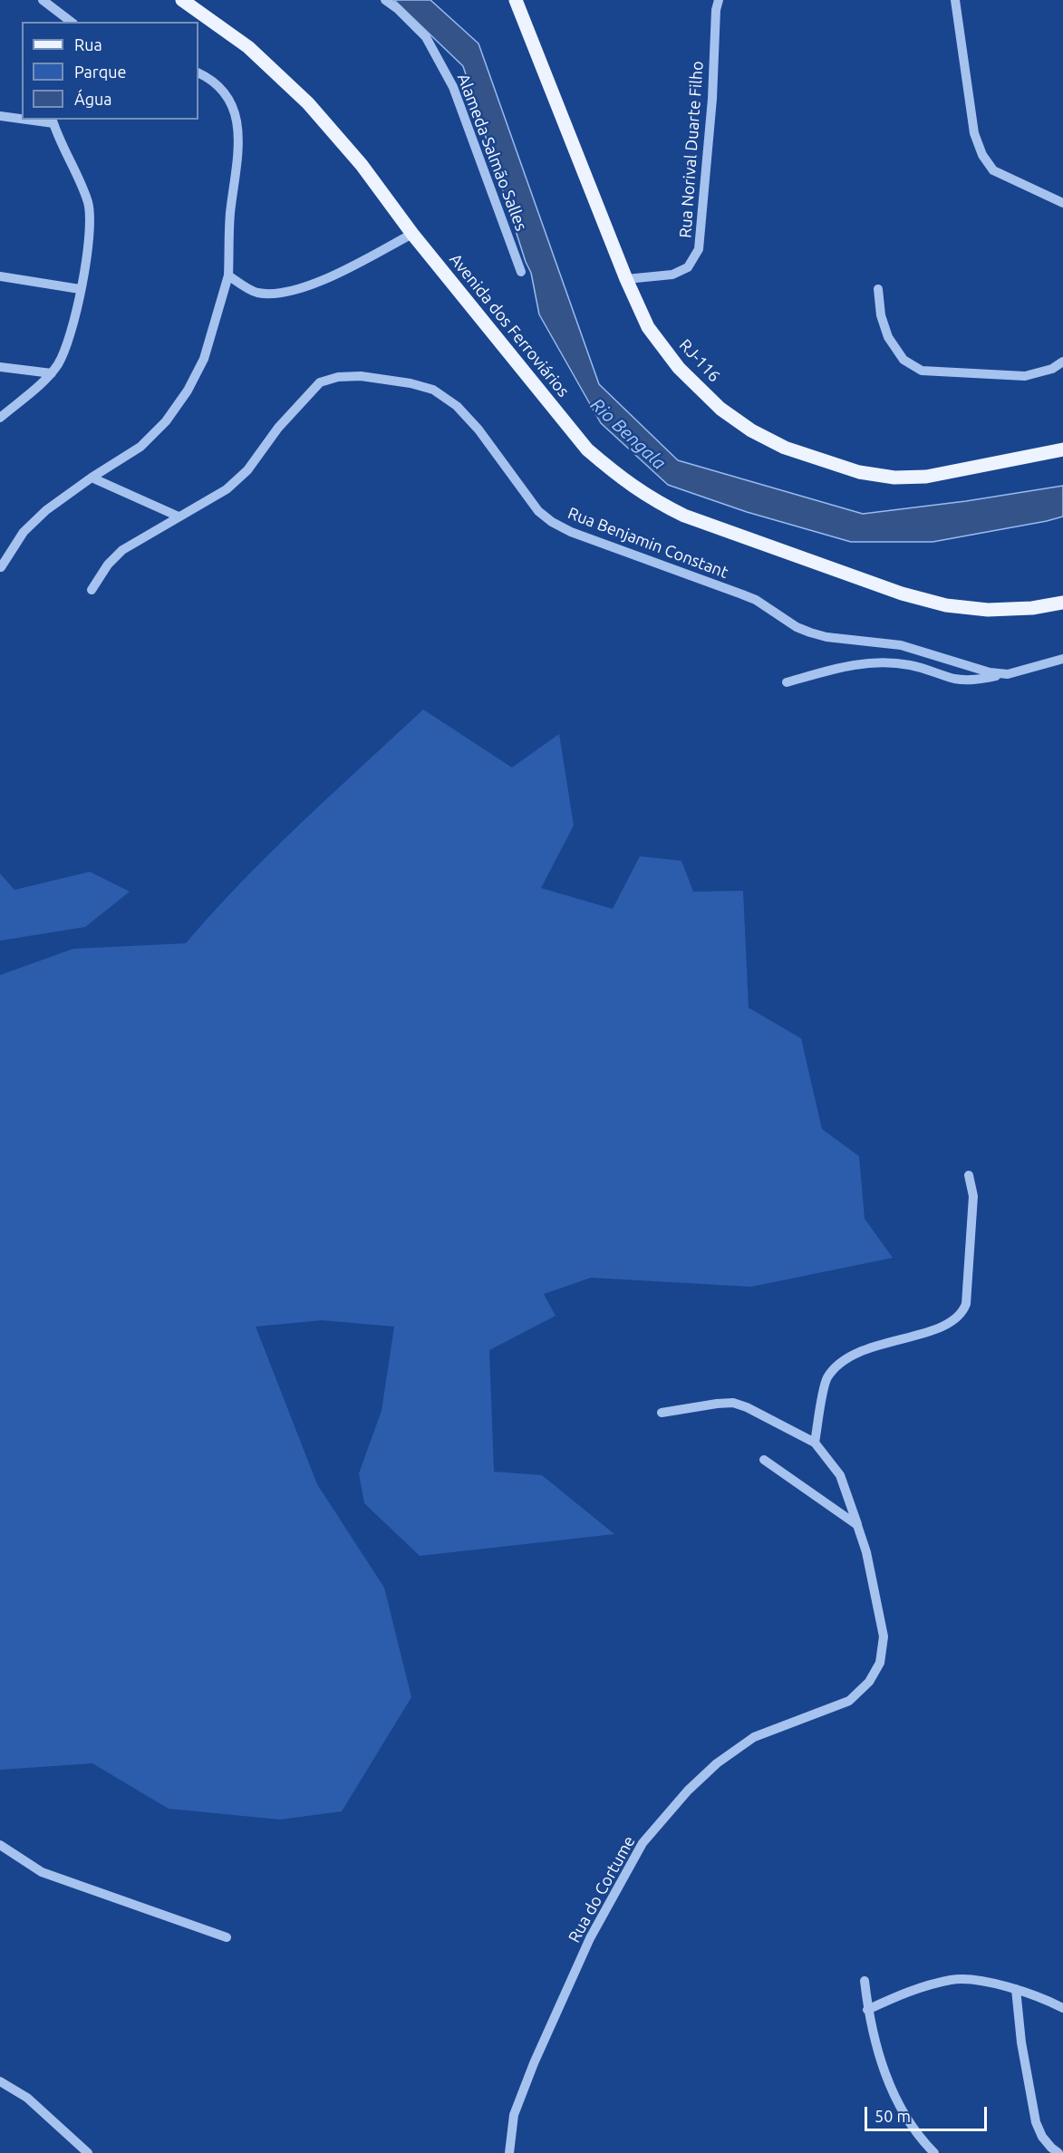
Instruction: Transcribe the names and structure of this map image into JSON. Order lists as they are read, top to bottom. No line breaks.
{"streets":{"main road":["Avenida dos Ferroviários","RJ-116"],"street":["Rua Norival Duarte Filho","Alameda Salmão Salles","Rua Benjamin Constant","Rua do Cortume"]},"crossings":[["Rua Norival Duarte Filho","RJ-116"]],"water":["Rio Bengala"],"legend":["Rua","Parque","Água"],"scale_bar":"50 m"}
